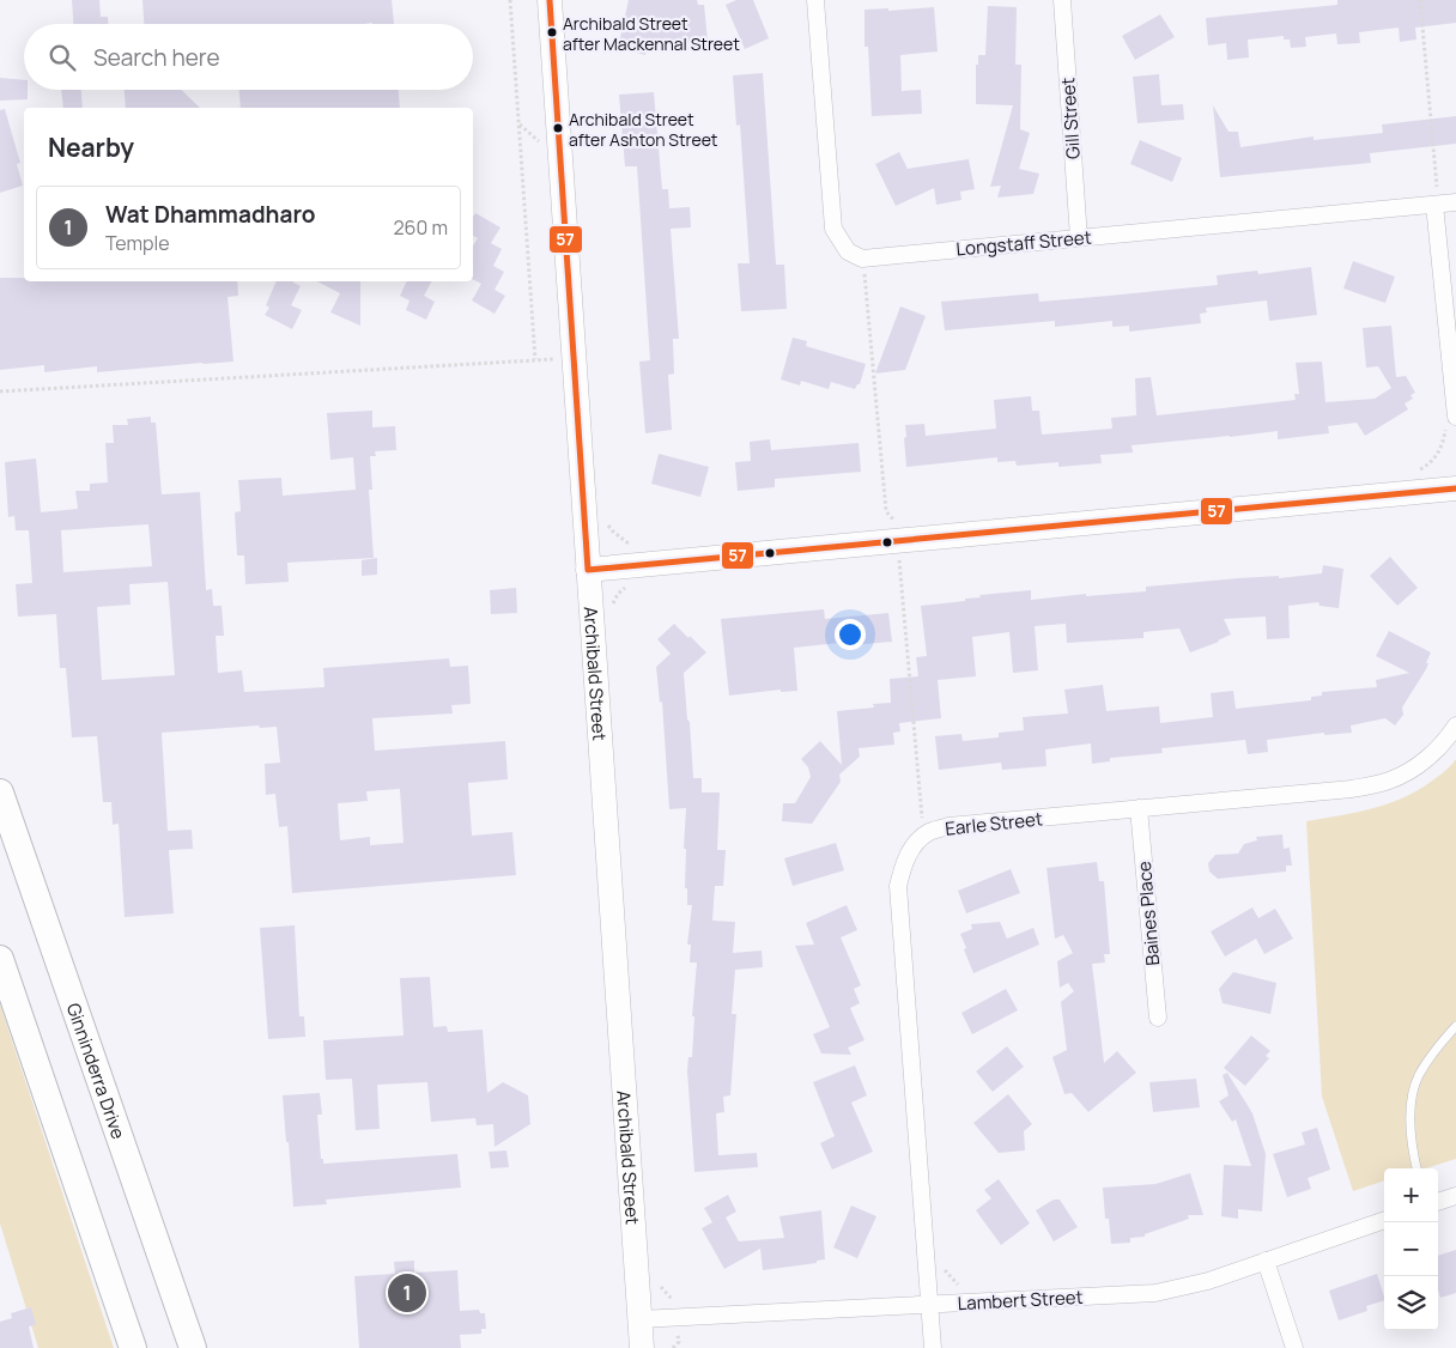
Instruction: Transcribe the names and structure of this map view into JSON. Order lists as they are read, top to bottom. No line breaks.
{"streets":{"main road":["Ginninderra Drive"],"street":["Gill Street","Longstaff Street","Archibald Street","Earle Street","Baines Place","Lambert Street"]},"crossings":[["Gill Street","Longstaff Street"],["Archibald Street","Lambert Street"],["Earle Street","Baines Place"],["Earle Street","Lambert Street"]],"places":["Archibald Street after Mackennal Street","Archibald Street after Ashton Street"],"lines":["transit line 57"],"page":{"search":"Search here","heading":"Nearby","list":[{"mark":"1","name":"Wat Dhammadharo","note":"Temple","value":"260 m"}],"map_buttons":["+","−"],"pins":"1"}}
